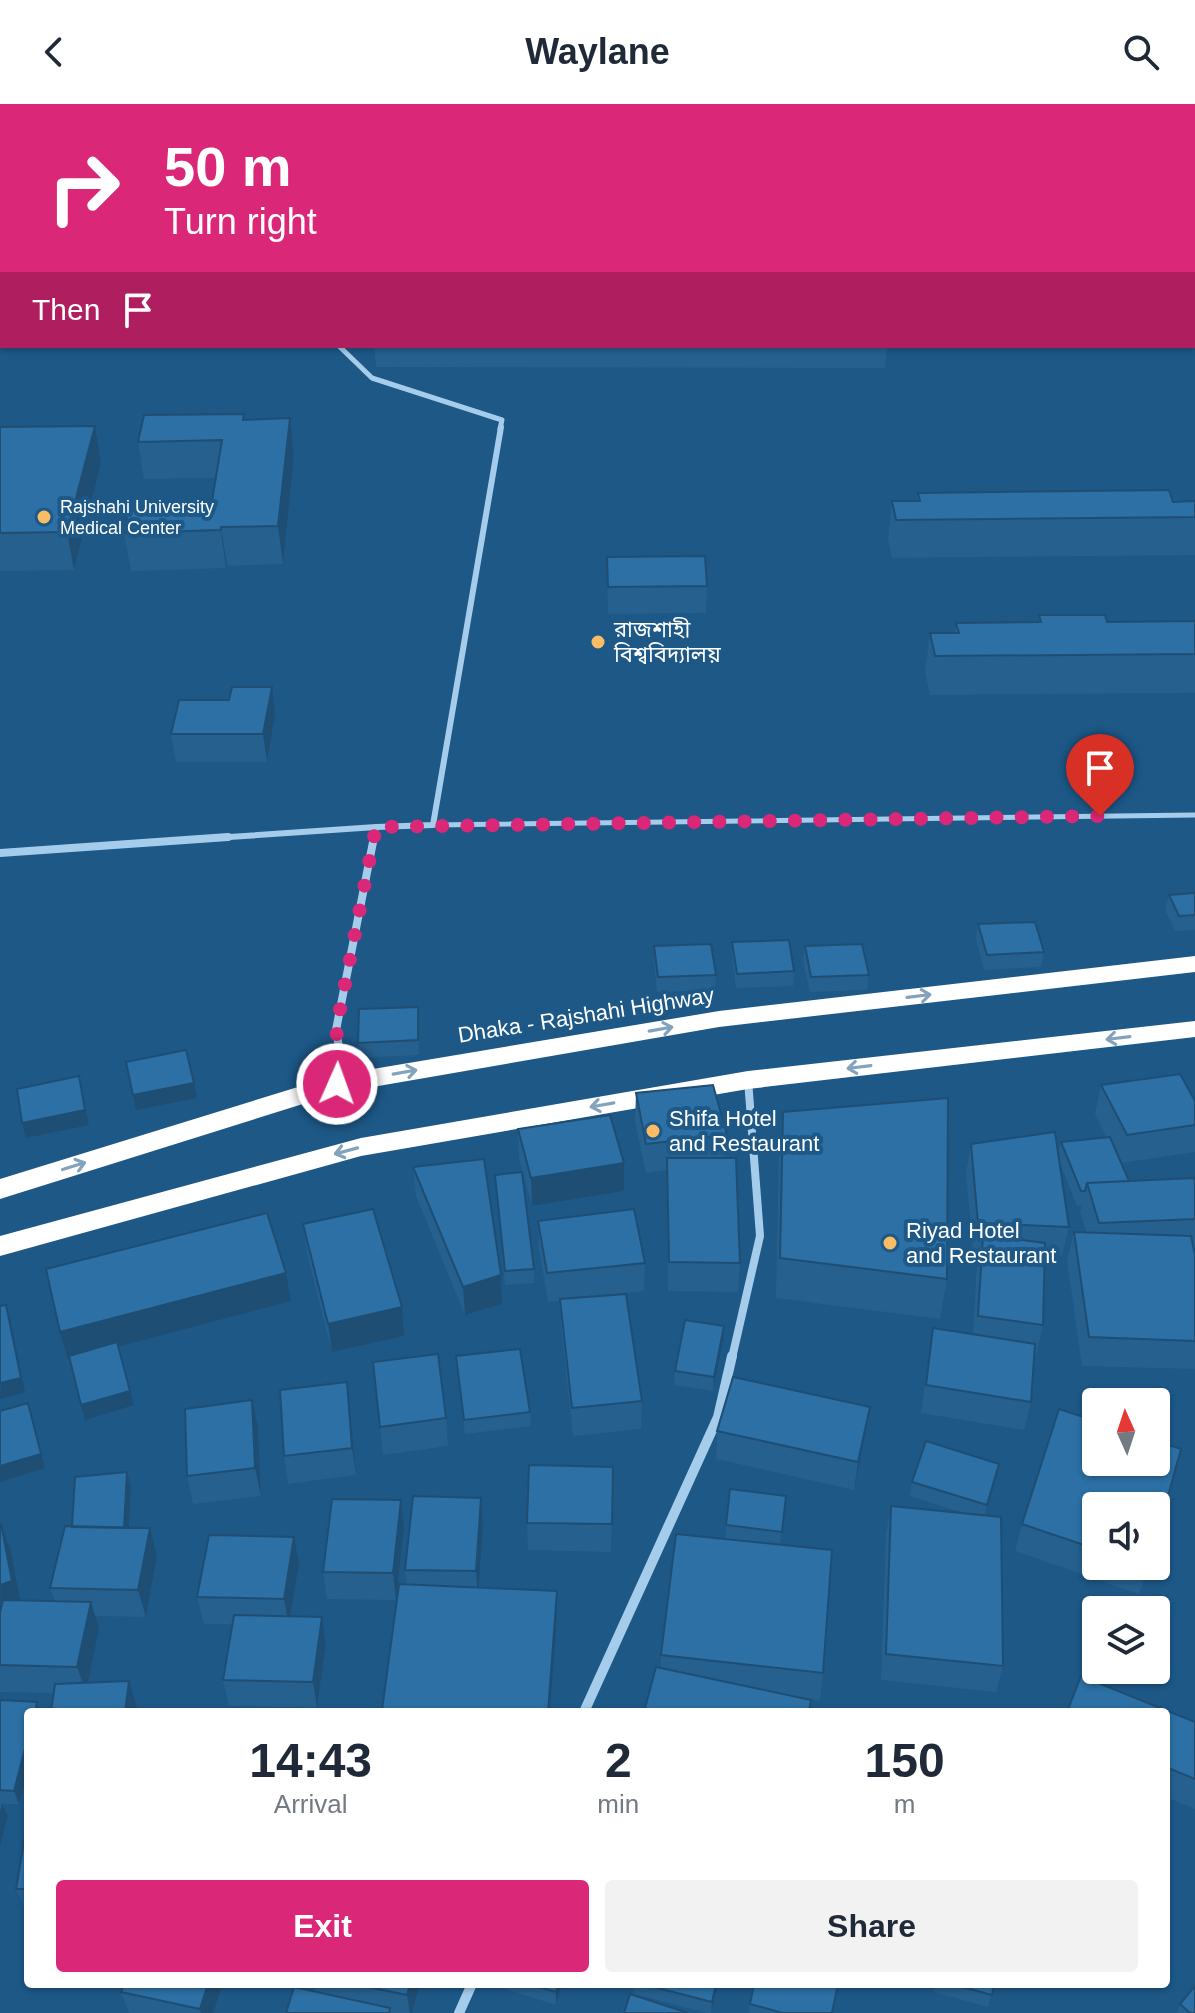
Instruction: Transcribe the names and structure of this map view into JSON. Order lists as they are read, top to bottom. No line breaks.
{"streets":{"highway":["Dhaka - Rajshahi Highway"]},"places":["Rajshahi University Medical Center","রাজশাহী বিশ্ববিদ্যালয়","Shifa Hotel and Restaurant","Riyad Hotel and Restaurant"],"north":"top","page":{"header":"Waylane","turn":["50 m","Turn right"],"then":"Then","eta":["14:43","Arrival","2","min","150","m"],"buttons":["Exit","Share"]}}
